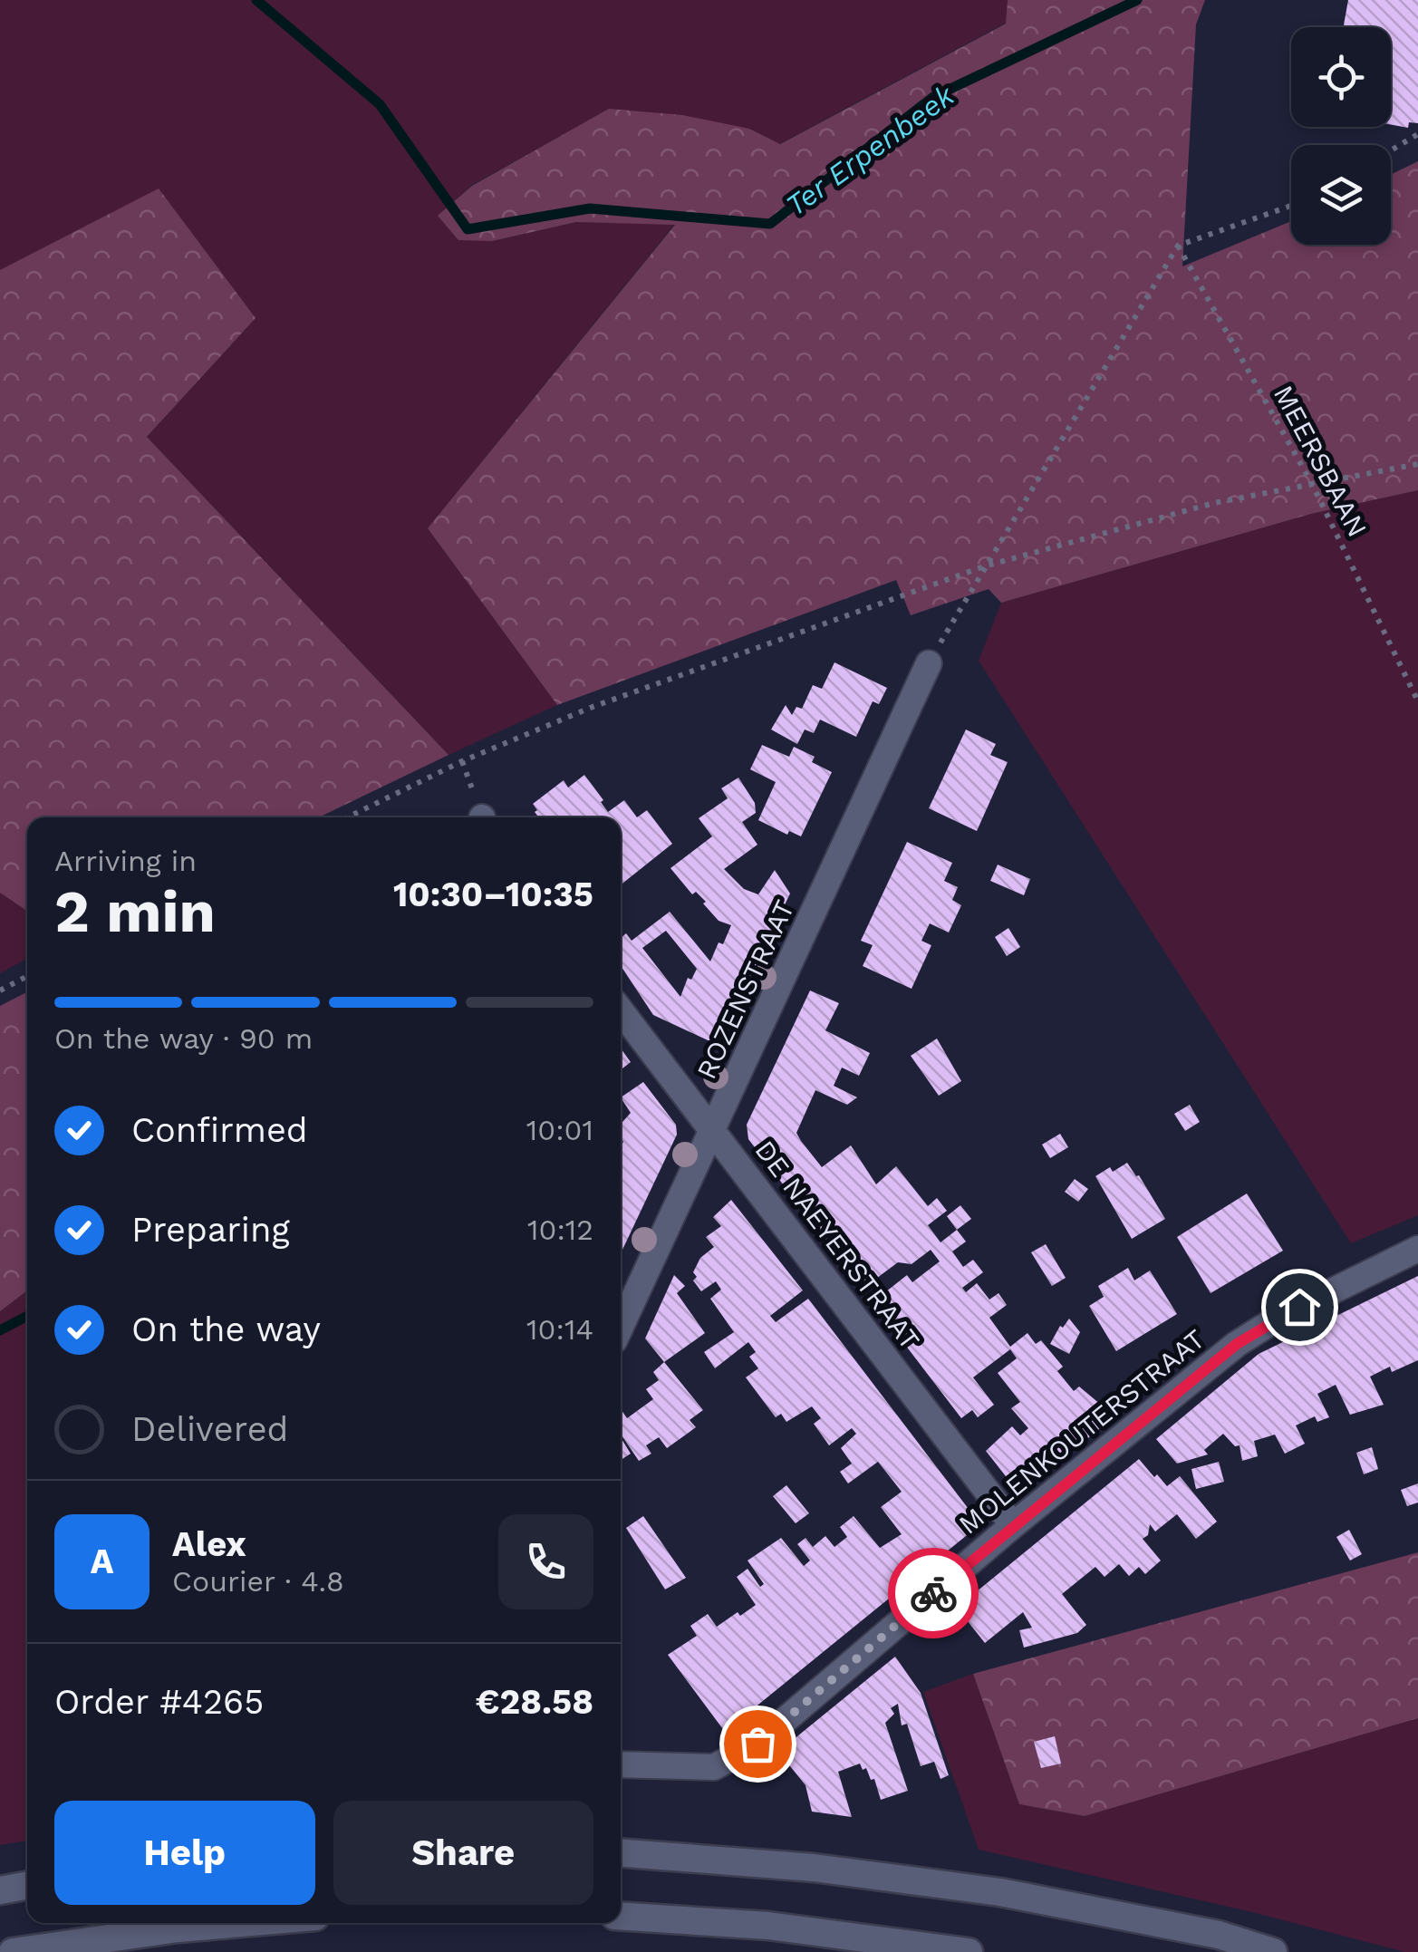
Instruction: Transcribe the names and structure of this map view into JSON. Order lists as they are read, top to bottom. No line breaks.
{"streets":{"street":["ROZENSTRAAT","DE NAEYERSTRAAT","MOLENKOUTERSTRAAT"],"path":["MEERSBAAN"]},"crossings":[["ROZENSTRAAT","DE NAEYERSTRAAT"],["DE NAEYERSTRAAT","MOLENKOUTERSTRAAT"]],"water":["Ter Erpenbeek"],"page":{"heading":["2 min","Arriving in","10:30–10:35"],"panel":["Alex","Courier · 4.8","Order #4265","€28.58"],"bar":"On the way · 90 m","list":[["Confirmed","10:01"],["Preparing","10:12"],["On the way","10:14"],"Delivered"],"round":"A","buttons":["Help","Share"]}}
